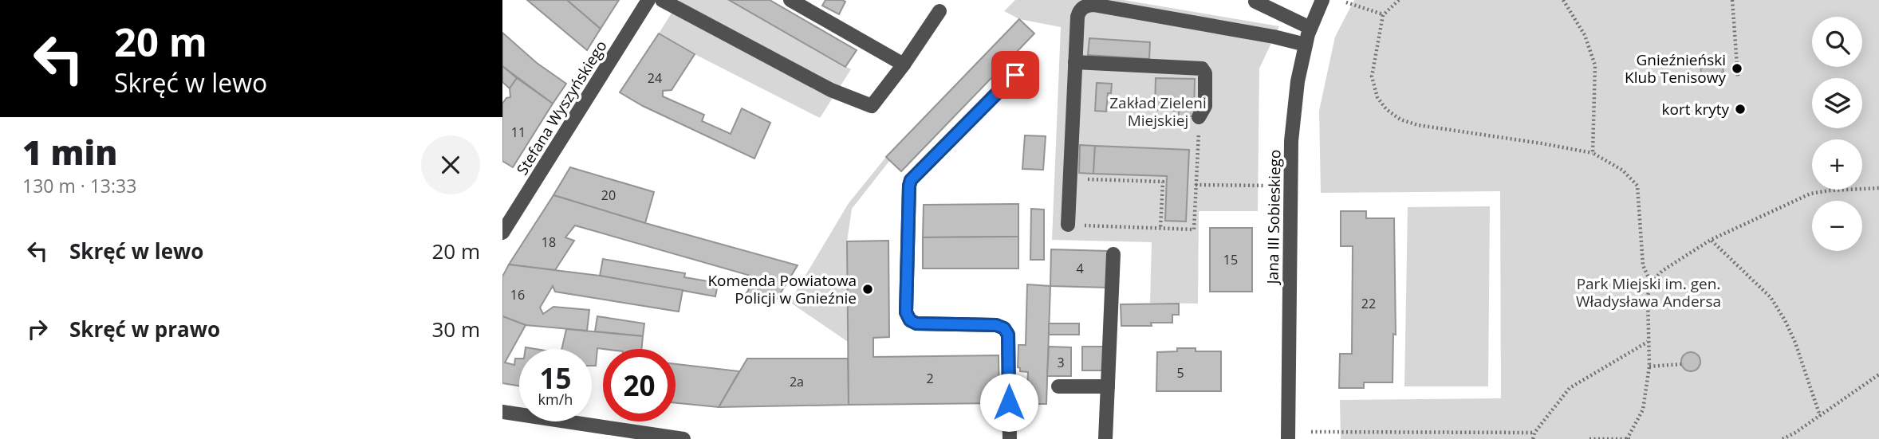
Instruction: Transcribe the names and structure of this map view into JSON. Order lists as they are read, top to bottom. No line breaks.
{"streets":{"street":["Stefana Wyszyńskiego","Jana III Sobieskiego"]},"parks":["Zakład Zieleni Miejskiej","Park Miejski im. gen. Władysława Andersa"],"places":["Gnieźnieński Klub Tenisowy","kort kryty","Komenda Powiatowa Policji w Gnieźnie"],"house_numbers":["24","11","20","18","15","4","16","22","3","5","2","2a"],"page":{"turn":["20 m","Skręć w lewo"],"map_buttons":["+","−"],"heading":["1 min","130 m · 13:33"],"list":[{"name":"Skręć w lewo","value":"20 m"},{"name":"Skręć w prawo","value":"30 m"}],"speed":"15 km/h","limit":"20"}}
